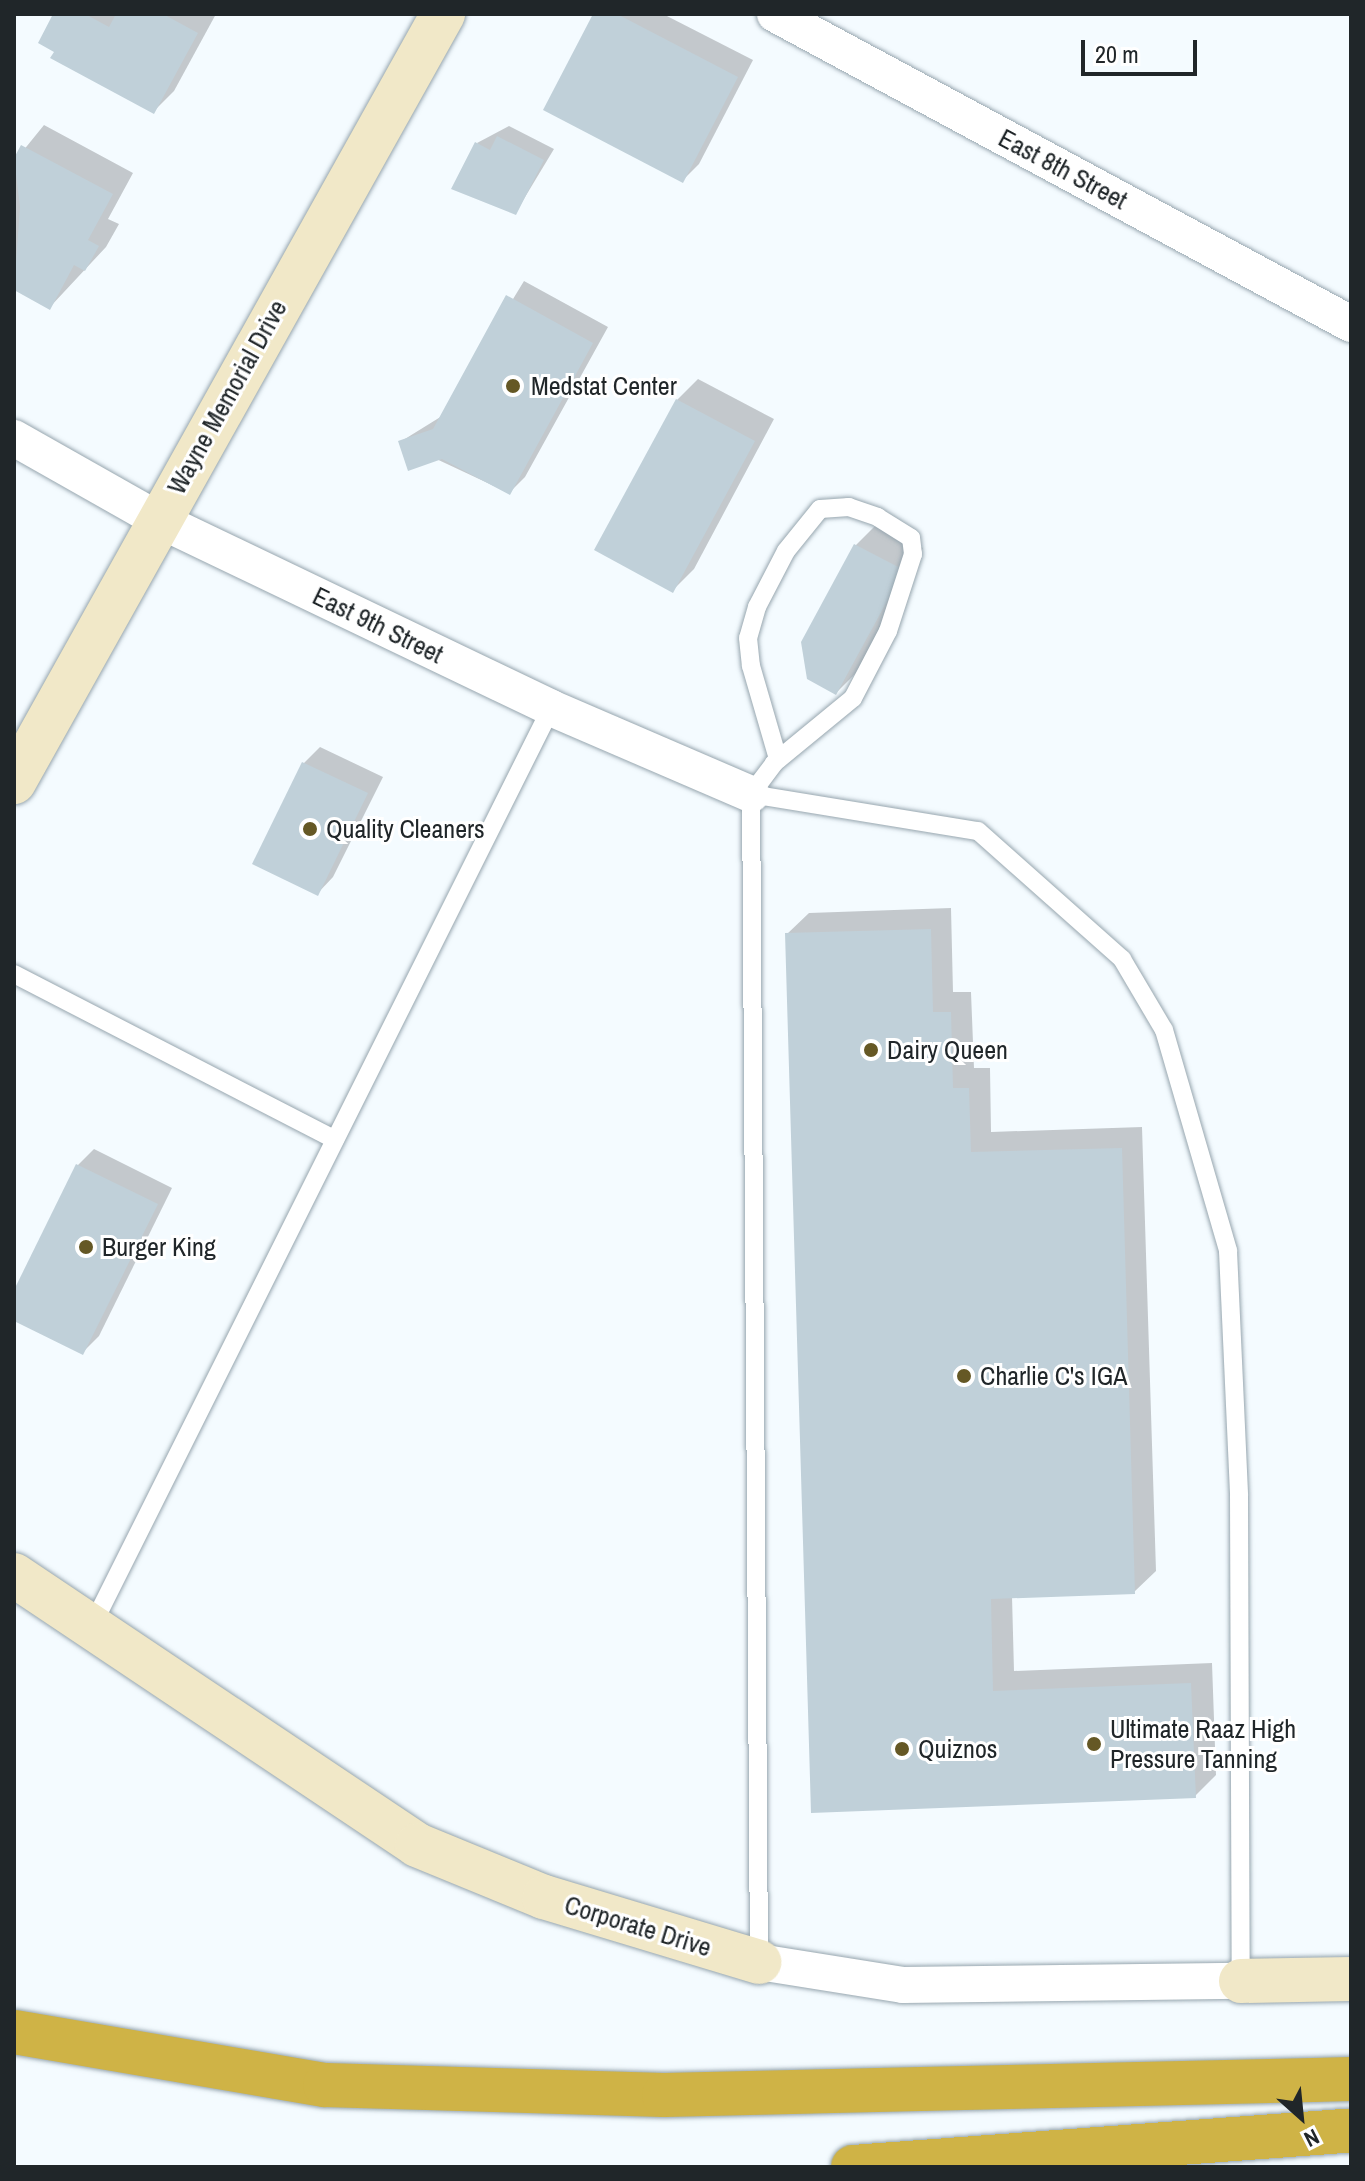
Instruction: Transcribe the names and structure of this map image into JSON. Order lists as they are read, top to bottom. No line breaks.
{"streets":{"street":["East 8th Street","Wayne Memorial Drive","East 9th Street","Corporate Drive"]},"crossings":[["Wayne Memorial Drive","East 9th Street"]],"places":["Medstat Center","Quality Cleaners","Dairy Queen","Burger King","Charlie C's IGA","Ultimate Raaz High Pressure Tanning","Quiznos"],"scale_bar":"20 m","north":"bottom right"}
